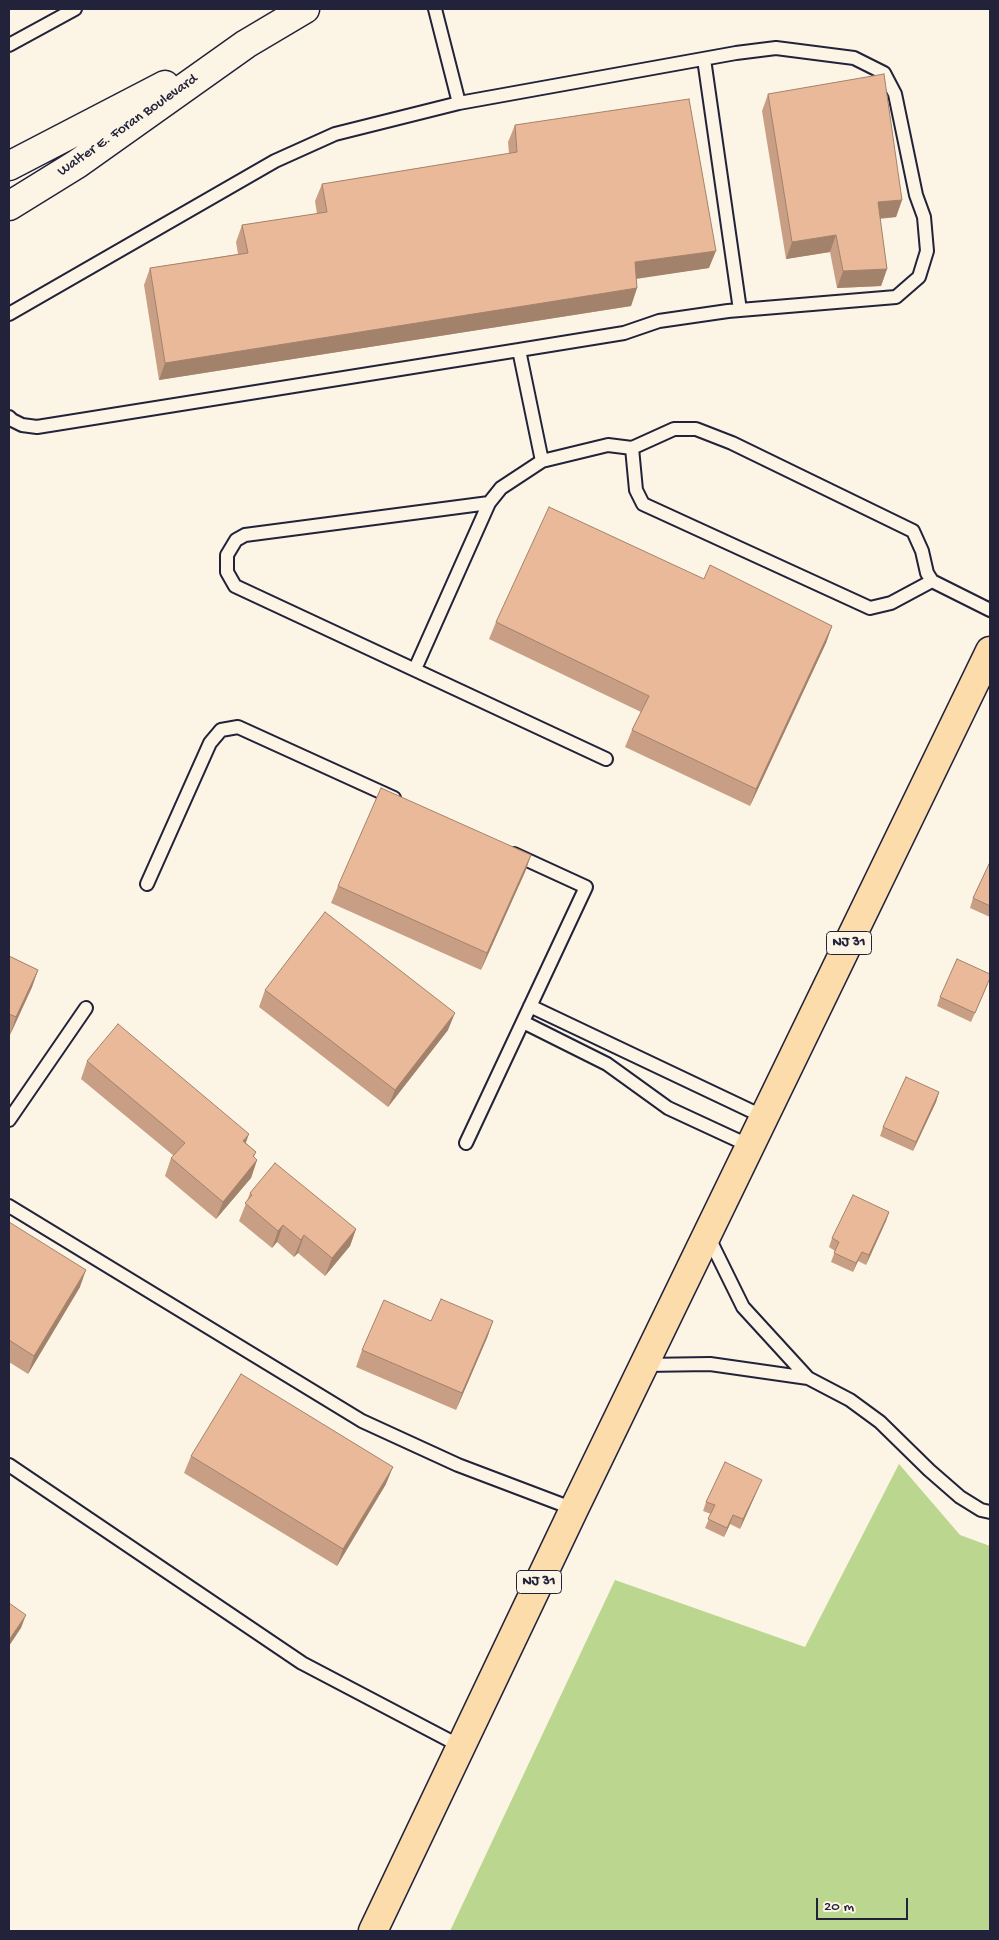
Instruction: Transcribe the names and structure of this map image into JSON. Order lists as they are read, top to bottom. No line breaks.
{"streets":{"highway":["NJ 31"],"street":["Walter E. Foran Boulevard"]},"scale_bar":"20 m"}
